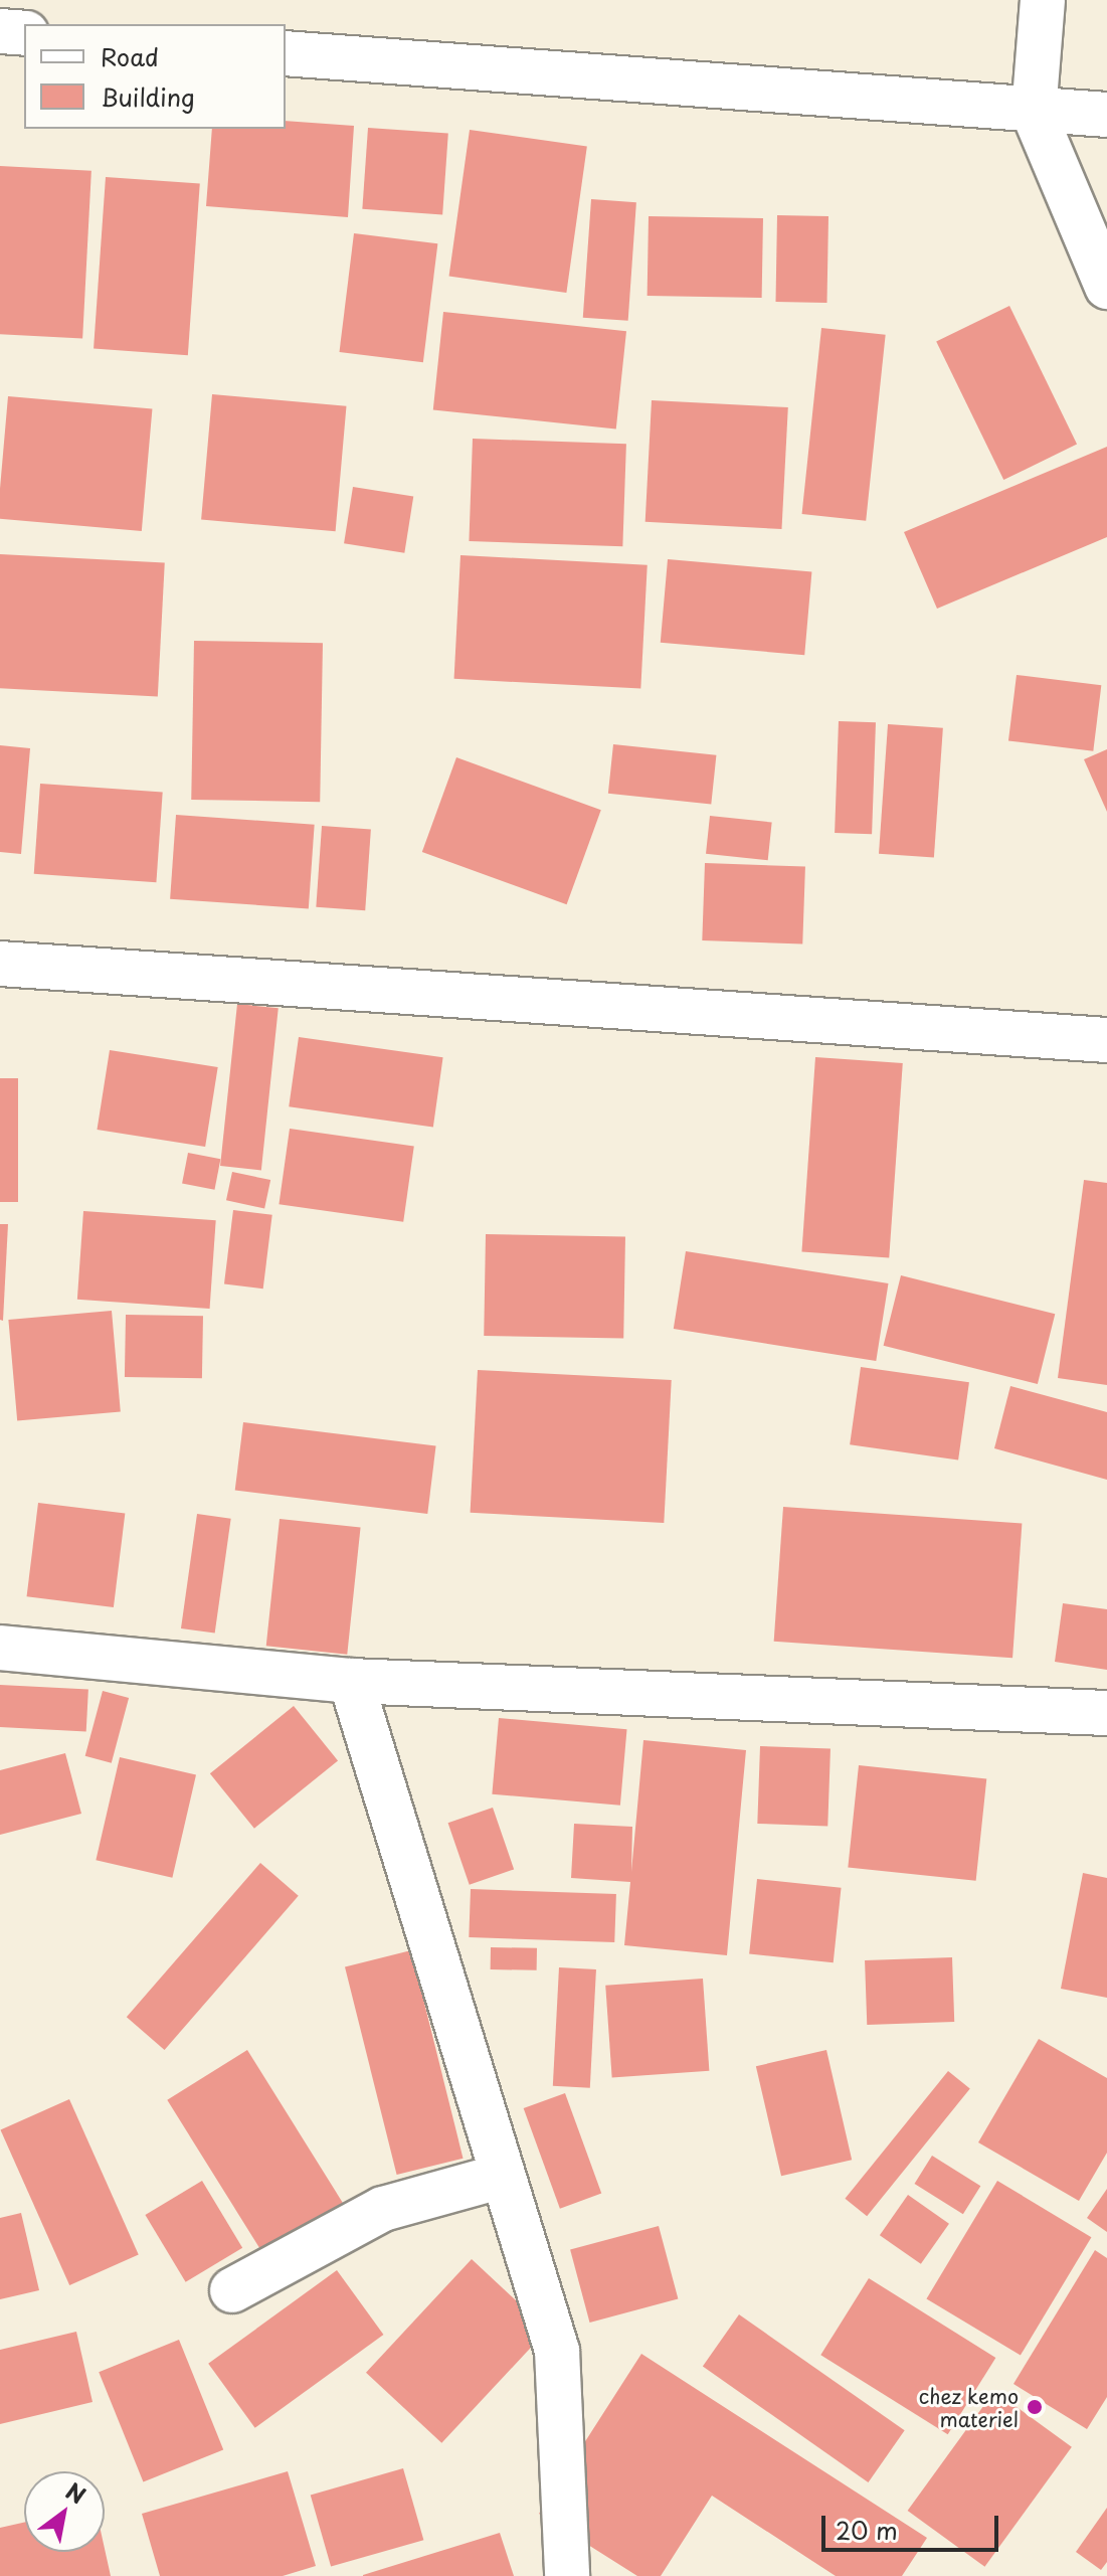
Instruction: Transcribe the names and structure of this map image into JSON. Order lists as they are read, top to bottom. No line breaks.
{"places":["chez kemo materiel"],"legend":["Road","Building"],"scale_bar":"20 m","north":"top right"}
